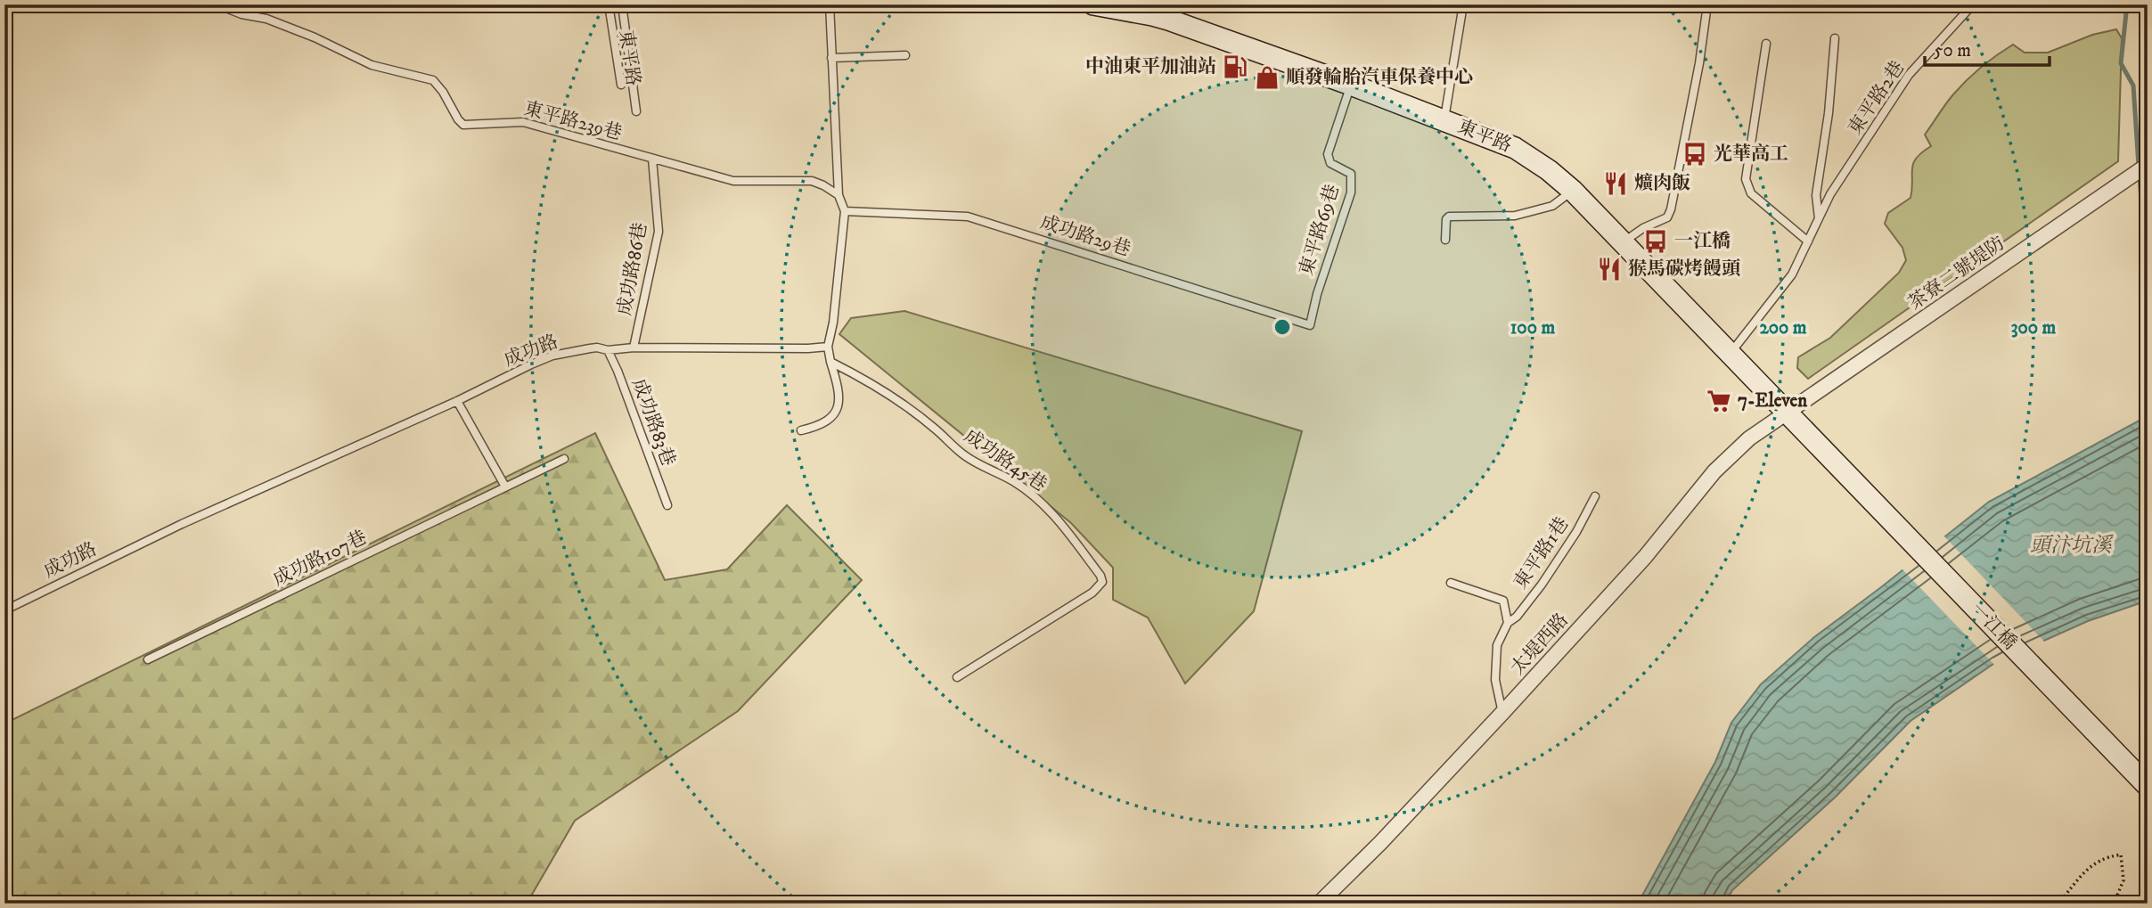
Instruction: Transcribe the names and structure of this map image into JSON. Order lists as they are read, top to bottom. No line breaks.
{"streets":{"main road":["東平路","一江橋"],"street":["茶寮二號堤防","太堤西路"],"lane":["東平路2巷","東平路239巷","東平路69巷","成功路29巷","成功路86巷","成功路","成功路83巷","成功路45巷","東平路1巷","成功路107巷"]},"crossings":[["東平路","東平路2巷"],["東平路","東平路69巷"],["東平路","茶寮二號堤防"],["東平路","一江橋"],["東平路","太堤西路"],["東平路239巷","成功路86巷"],["東平路69巷","成功路29巷"],["成功路86巷","成功路"],["茶寮二號堤防","一江橋"],["茶寮二號堤防","太堤西路"],["成功路","成功路83巷"],["東平路1巷","太堤西路"],["一江橋","太堤西路"]],"water":["頭汴坑溪"],"places":{"fuel station":["中油東平加油站"],"shop":["順發輪胎汽車保養中心"],"bus stop":["光華高工","一江橋"],"restaurant":["爌肉飯","猴馬碳烤饅頭"],"supermarket":["7-Eleven"]},"scale_bar":"50 m","rings":["100 m","200 m","300 m"]}
